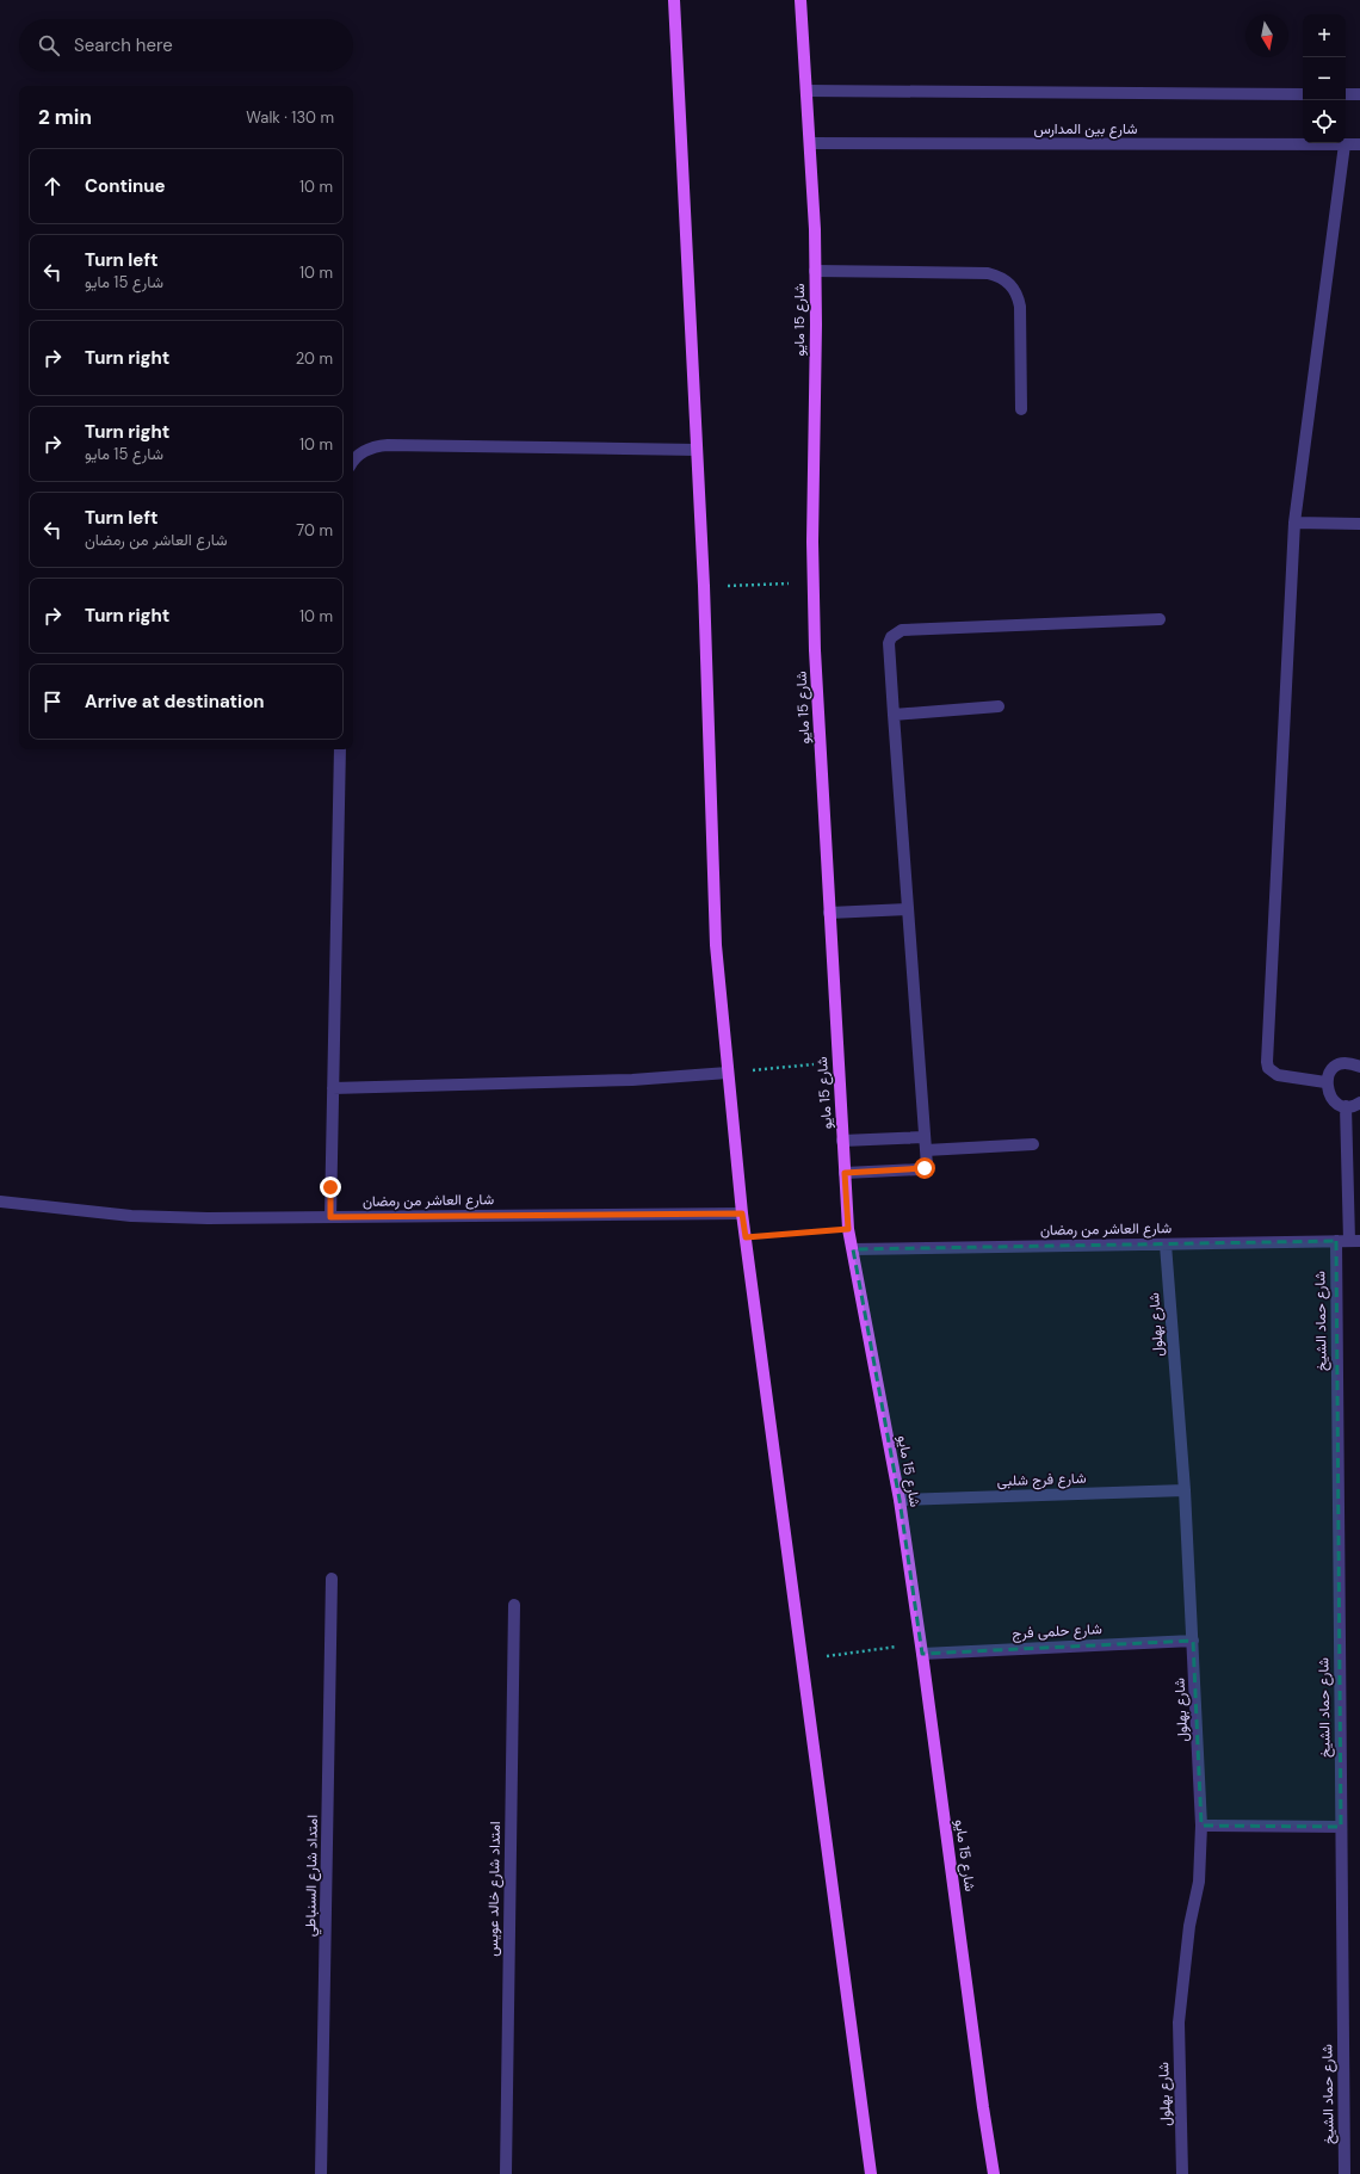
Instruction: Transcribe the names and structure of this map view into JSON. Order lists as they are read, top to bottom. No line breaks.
{"streets":{"main road":["شارع 15 مايو"],"street":["شارع بين المدارس","شارع العاشر من رمضان","شارع حماد الشيخ","شارع بهلول","شارع فرج شلبى","شارع حلمى فرج","امتداد شارع السنباطي","امتداد شارع خالد عويس"]},"crossings":[["شارع بين المدارس","شارع 15 مايو"],["شارع 15 مايو","شارع العاشر من رمضان"],["شارع 15 مايو","شارع فرج شلبى"],["شارع 15 مايو","شارع حلمى فرج"],["شارع العاشر من رمضان","شارع حماد الشيخ"],["شارع العاشر من رمضان","شارع بهلول"],["شارع بهلول","شارع فرج شلبى"],["شارع بهلول","شارع حلمى فرج"]],"north":"bottom","page":{"map_buttons":["+","−"],"search":"Search here","heading":["2 min","Walk · 130 m"],"list":[["Continue","10 m"],["Turn left","شارع 15 مايو","10 m"],["Turn right","20 m"],["Turn right","شارع 15 مايو","10 m"],["Turn left","شارع العاشر من رمضان","70 m"],["Turn right","10 m"],"Arrive at destination"]}}
